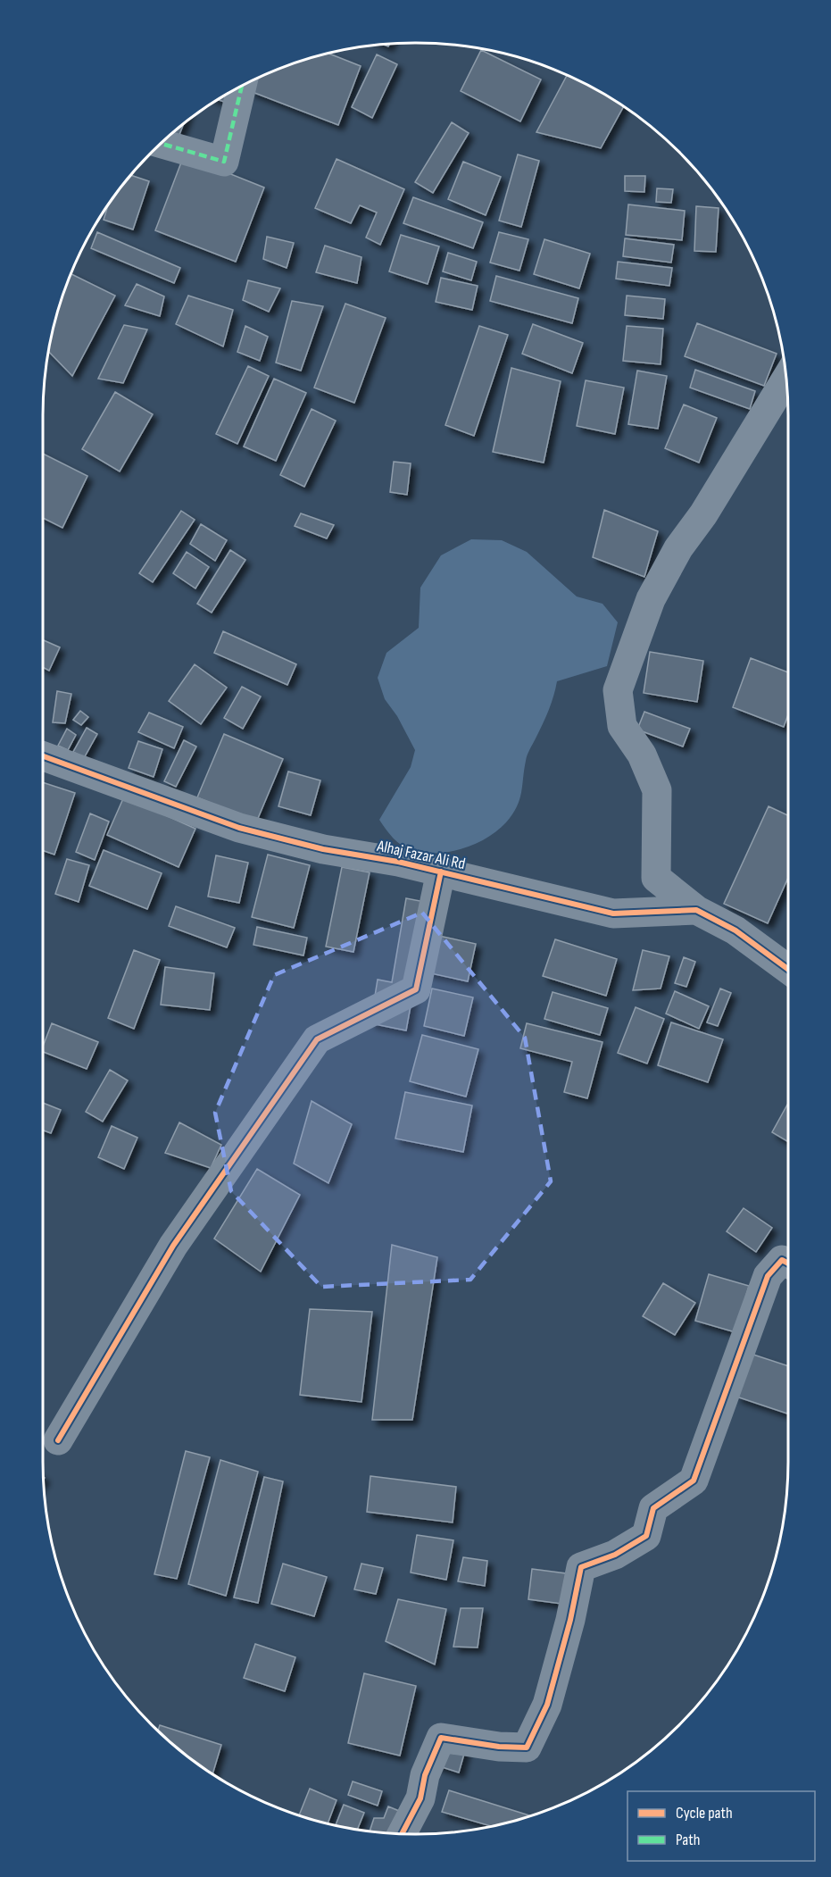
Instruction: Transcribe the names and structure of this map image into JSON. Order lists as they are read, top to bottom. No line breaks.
{"streets":{"street":["Alhaj Fazar Ali Rd"]},"legend":["Cycle path","Path"]}
